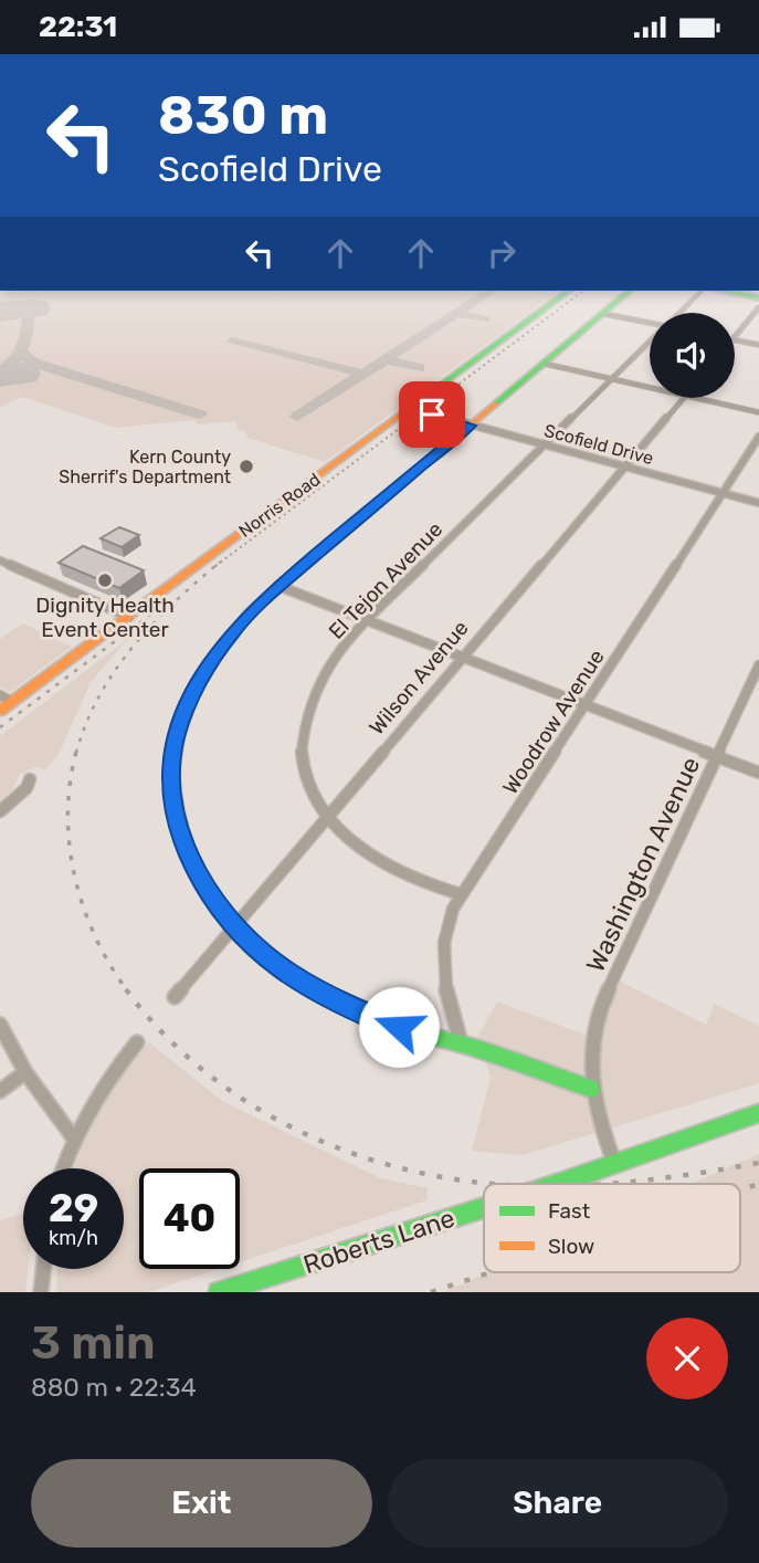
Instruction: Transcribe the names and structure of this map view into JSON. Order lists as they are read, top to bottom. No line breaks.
{"streets":{"street":["Scofield Drive","Norris Road","El Tejon Avenue","Wilson Avenue","Woodrow Avenue","Washington Avenue","Roberts Lane"]},"crossings":[["Scofield Drive","El Tejon Avenue"],["Scofield Drive","Wilson Avenue"],["Scofield Drive","Woodrow Avenue"],["El Tejon Avenue","Wilson Avenue"],["El Tejon Avenue","Woodrow Avenue"],["Washington Avenue","Roberts Lane"]],"places":["Kern County Sherrif's Department","Dignity Health Event Center"],"legend":["Fast","Slow"],"page":{"status":"22:31","turn":["830 m","Scofield Drive"],"speed":"29 km/h","limit":"40","heading":["3 min","880 m · 22:34"],"buttons":["Exit","Share"]}}
